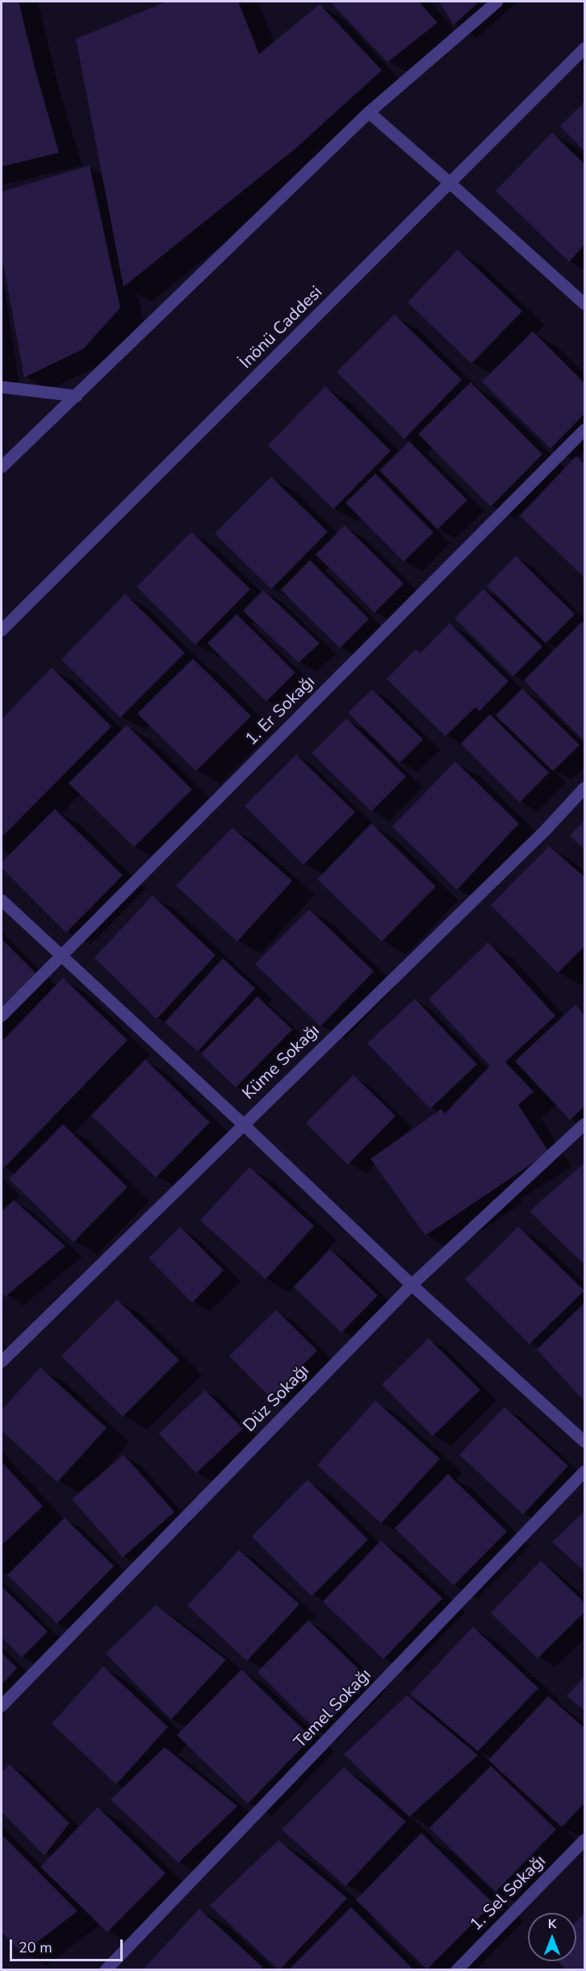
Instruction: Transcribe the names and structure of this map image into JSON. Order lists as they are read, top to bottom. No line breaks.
{"streets":{"street":["İnönü Caddesi","1. Er Sokağı","Küme Sokağı","Düz Sokağı","Temel Sokağı","1. Sel Sokağı"]},"scale_bar":"20 m","north":"top"}
